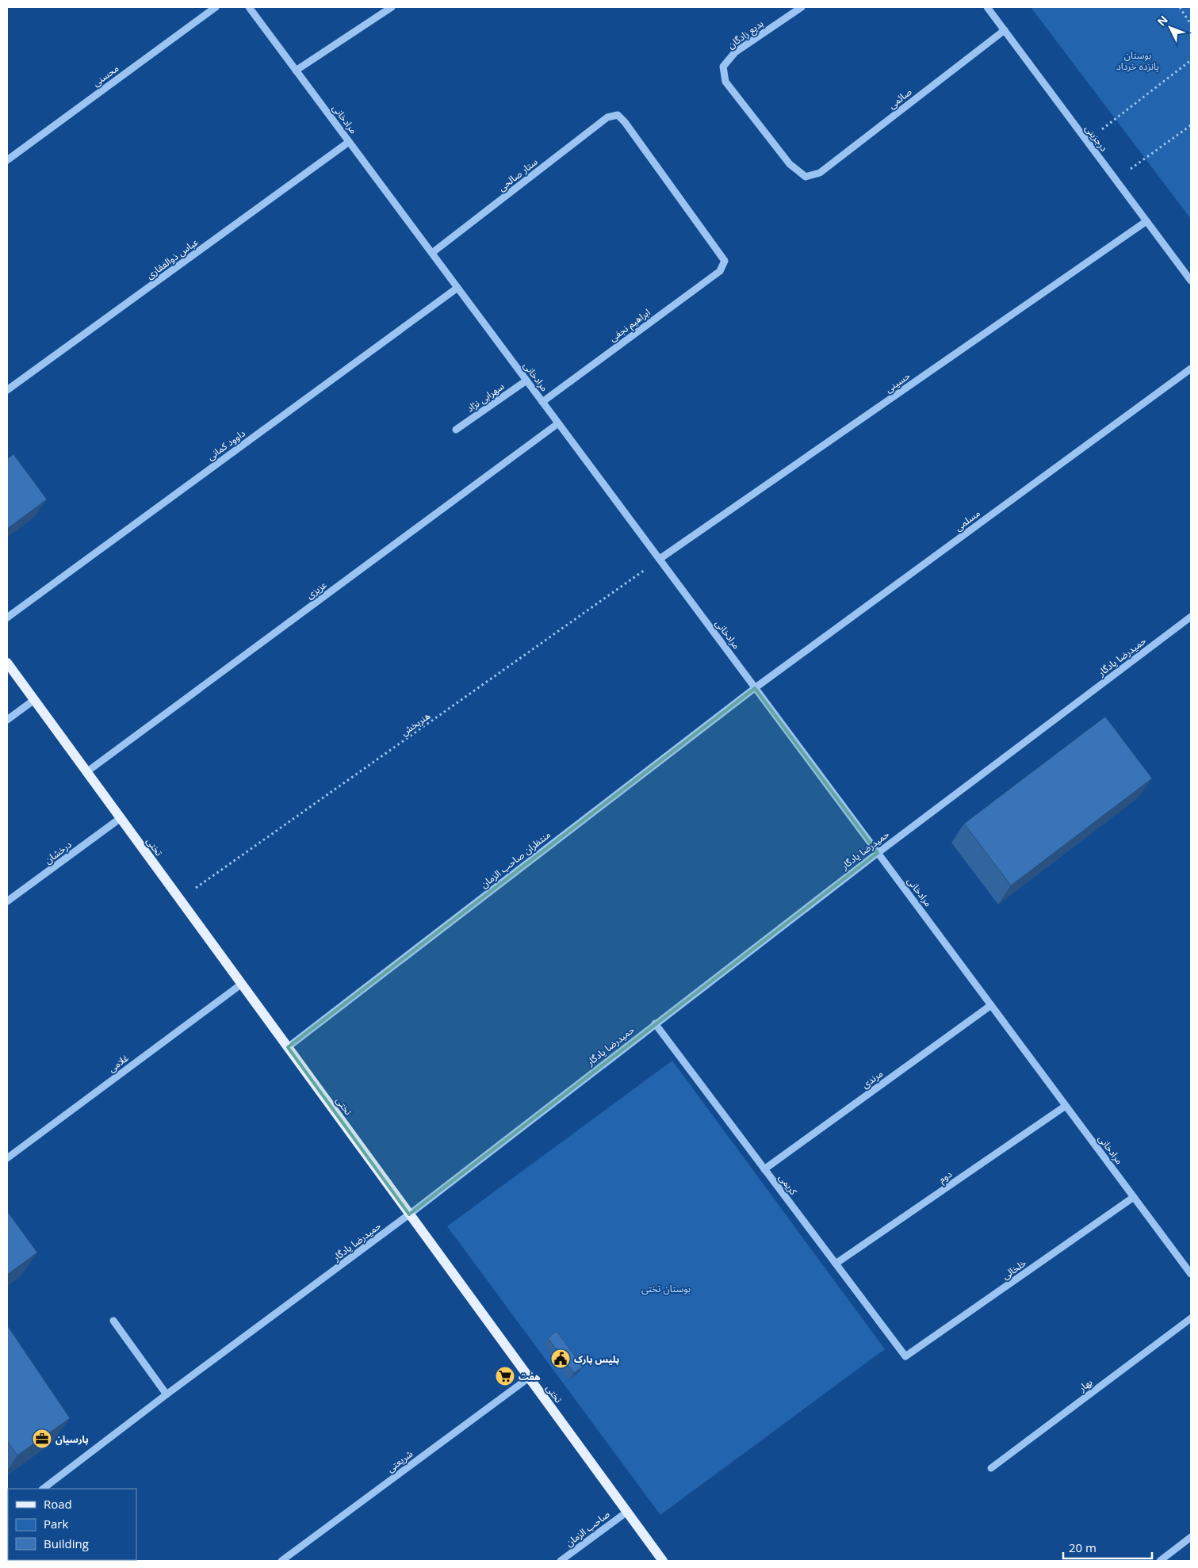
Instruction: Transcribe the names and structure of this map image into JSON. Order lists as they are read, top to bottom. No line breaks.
{"streets":{"main road":["تختی"],"street":["بدیع زادگان","محسنی","صائمی","مرادخانی","درجزینی","ستار صالحی","عباس ذوالفقاری","ابراهیم نجفی","حسینی","سهرابی نژاد","داوود کمانی","مسلمی","عزیزی","حمیدرضا یادگار","درخشان","منتظران صاحب الزمان","غلامی","مرندی","دوم","کریمی","خلخالی","بهار","شریعتی","صاحب الزمان"],"path":["هنربخش"]},"crossings":[["بدیع زادگان","صائمی"],["صائمی","درجزینی"],["مرادخانی","ستار صالحی"],["مرادخانی","عباس ذوالفقاری"],["مرادخانی","ابراهیم نجفی"],["مرادخانی","حسینی"],["مرادخانی","سهرابی نژاد"],["مرادخانی","داوود کمانی"],["مرادخانی","مسلمی"],["مرادخانی","عزیزی"],["مرادخانی","حمیدرضا یادگار"],["مرادخانی","هنربخش"],["مرادخانی","منتظران صاحب الزمان"],["مرادخانی","مرندی"],["مرادخانی","دوم"],["مرادخانی","خلخالی"],["درجزینی","حسینی"],["ستار صالحی","ابراهیم نجفی"],["حسینی","هنربخش"],["مسلمی","منتظران صاحب الزمان"],["عزیزی","تختی"],["حمیدرضا یادگار","تختی"],["حمیدرضا یادگار","کریمی"],["هنربخش","تختی"],["تختی","درخشان"],["تختی","منتظران صاحب الزمان"],["تختی","غلامی"],["تختی","شریعتی"],["تختی","صاحب الزمان"],["مرندی","کریمی"],["دوم","کریمی"],["کریمی","خلخالی"]],"parks":["بوستان پانزده خرداد","بوستان تختی"],"places":{"public building":["پلیس پارک"],"supermarket":["هفت"],"office":["پارسیان"]},"legend":["Road","Park","Building"],"scale_bar":"20 m","north":"top left"}
